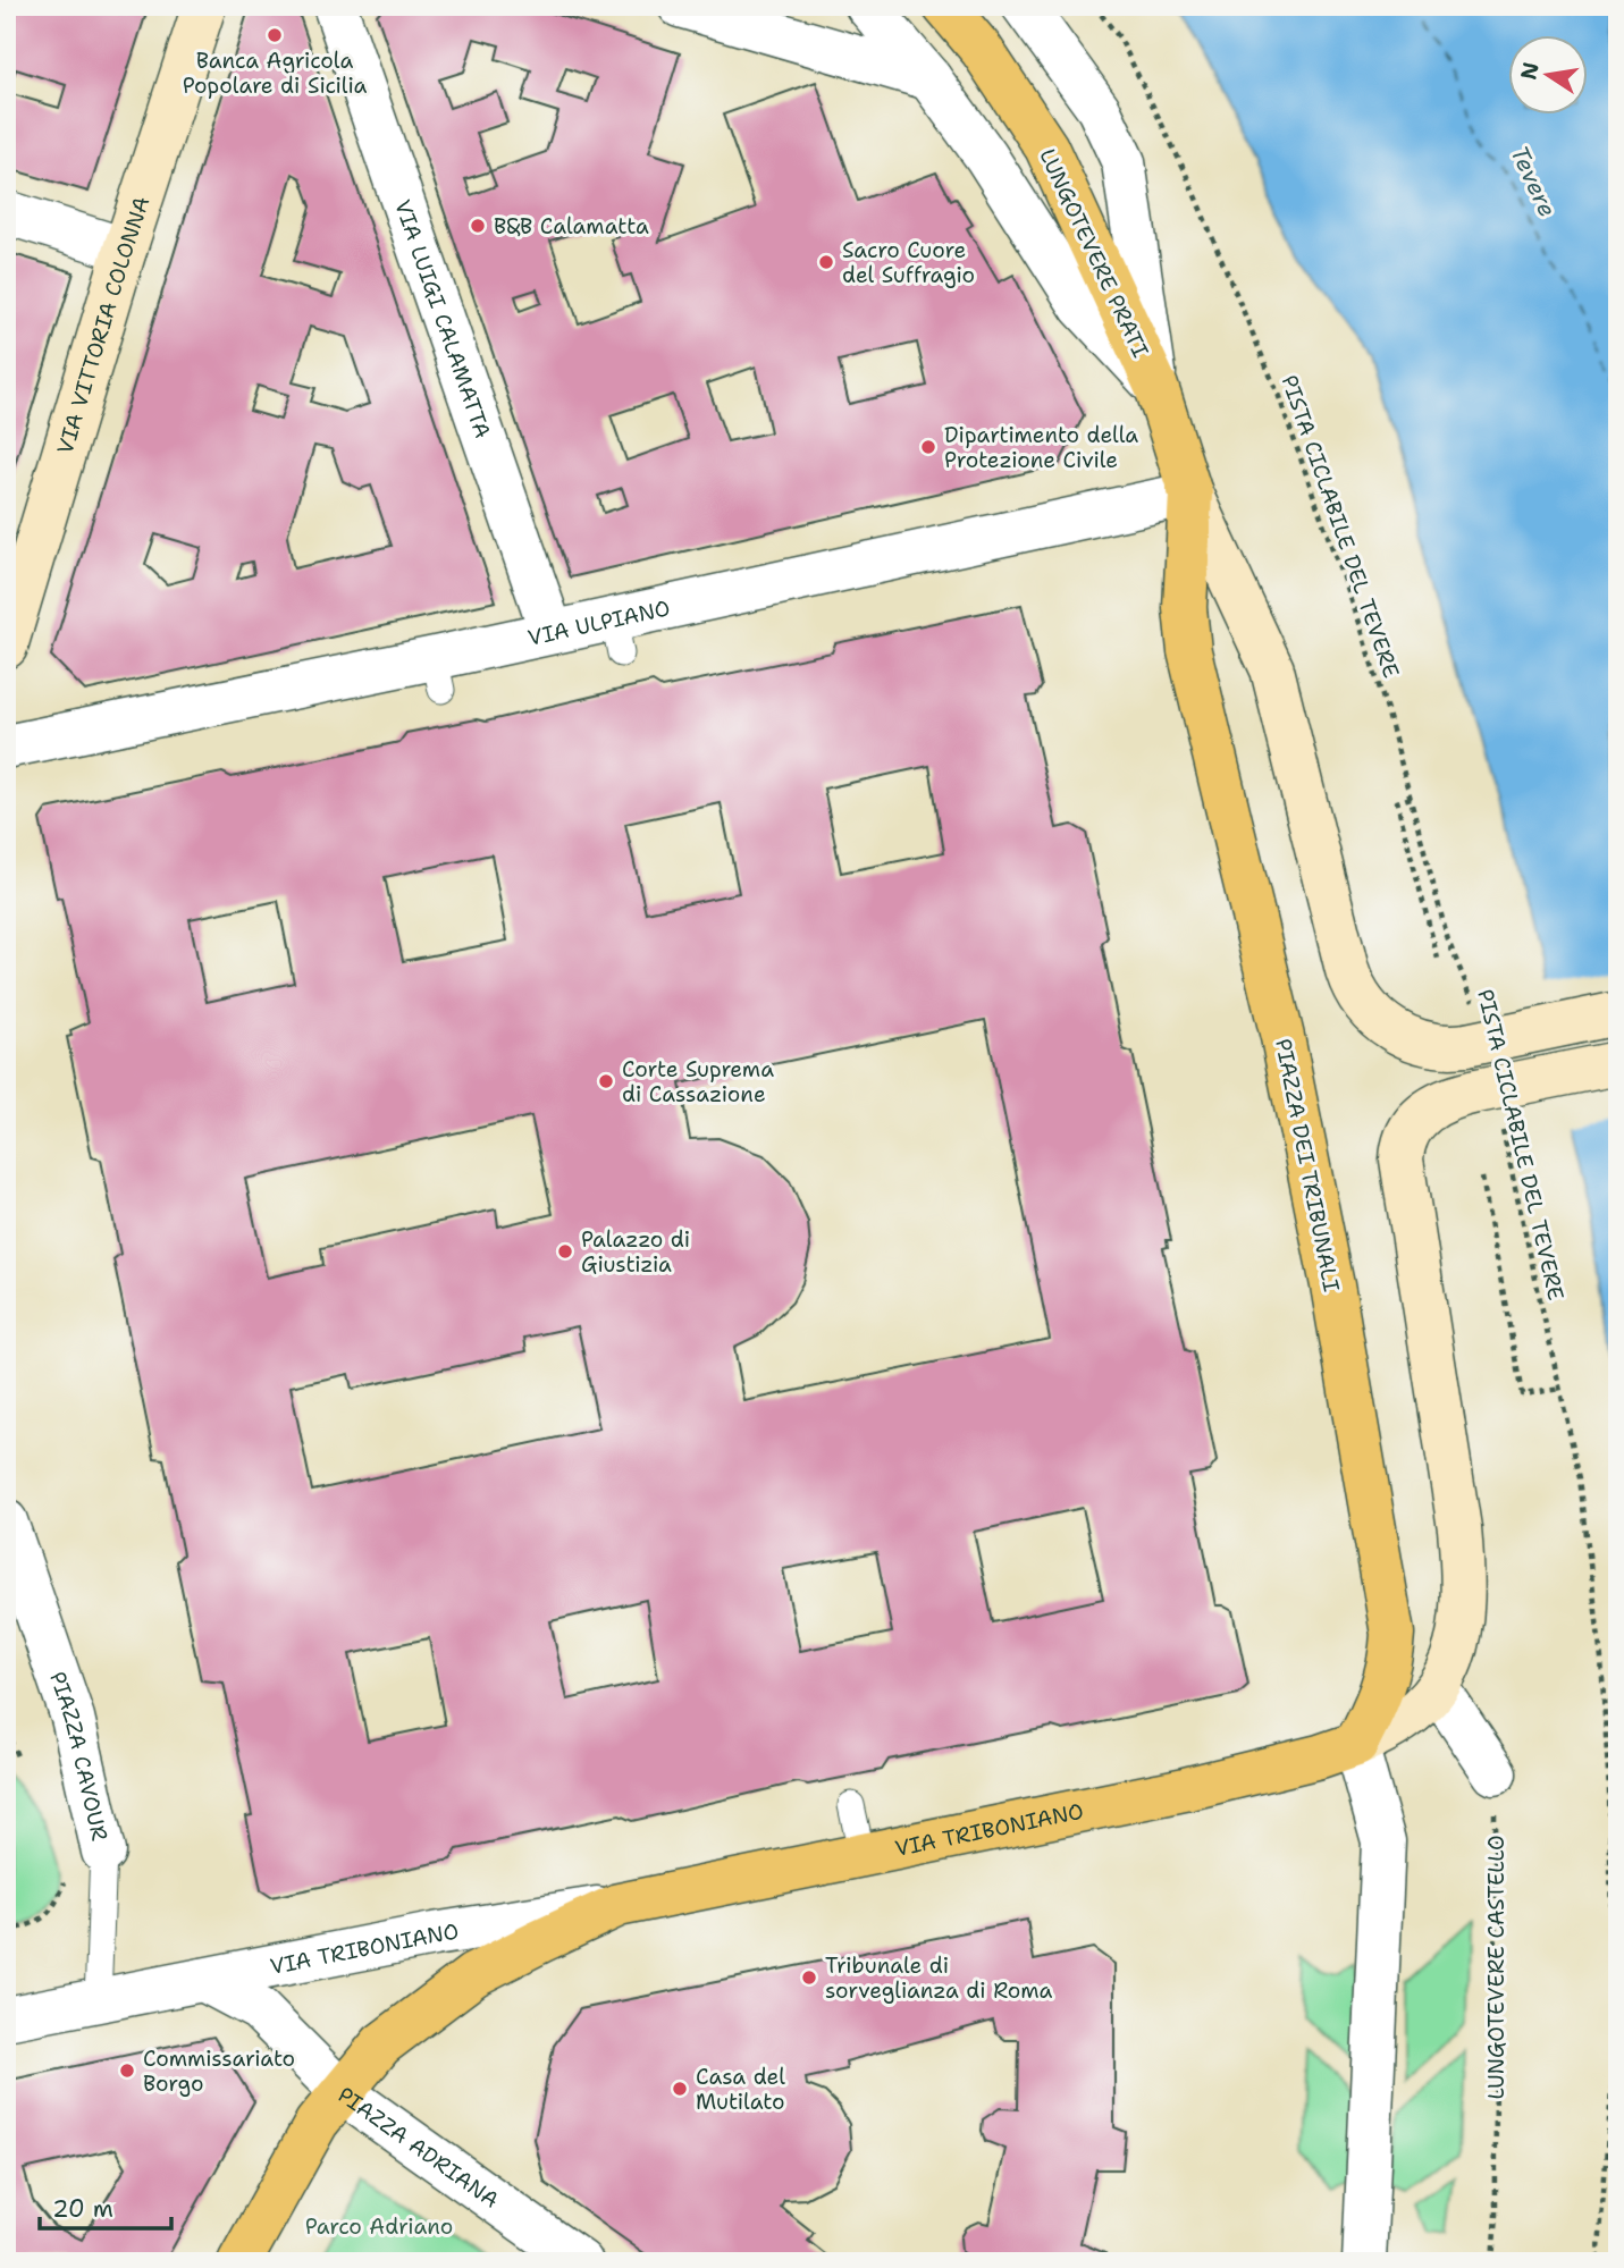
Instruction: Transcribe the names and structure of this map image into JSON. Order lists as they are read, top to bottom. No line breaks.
{"streets":{"main road":["LUNGOTEVERE PRATI","PIAZZA DEI TRIBUNALI","VIA TRIBONIANO","PIAZZA ADRIANA"],"street":["VIA LUIGI CALAMATTA","VIA VITTORIA COLONNA","VIA ULPIANO","PIAZZA CAVOUR"],"path":["PISTA CICLABILE DEL TEVERE","LUNGOTEVERE CASTELLO"]},"crossings":[["LUNGOTEVERE PRATI","VIA ULPIANO"],["LUNGOTEVERE PRATI","PIAZZA DEI TRIBUNALI"],["VIA LUIGI CALAMATTA","VIA ULPIANO"],["VIA ULPIANO","PIAZZA DEI TRIBUNALI"],["PIAZZA DEI TRIBUNALI","VIA TRIBONIANO"],["VIA TRIBONIANO","PIAZZA ADRIANA"]],"water":["Tevere"],"parks":["Parco Adriano"],"places":["Banca Agricola Popolare di Sicilia","B&B Calamatta","Sacro Cuore del Suffragio","Dipartimento della Protezione Civile","Corte Suprema di Cassazione","Palazzo di Giustizia","Tribunale di sorveglianza di Roma","Commissariato Borgo","Casa del Mutilato"],"scale_bar":"20 m","north":"left"}
